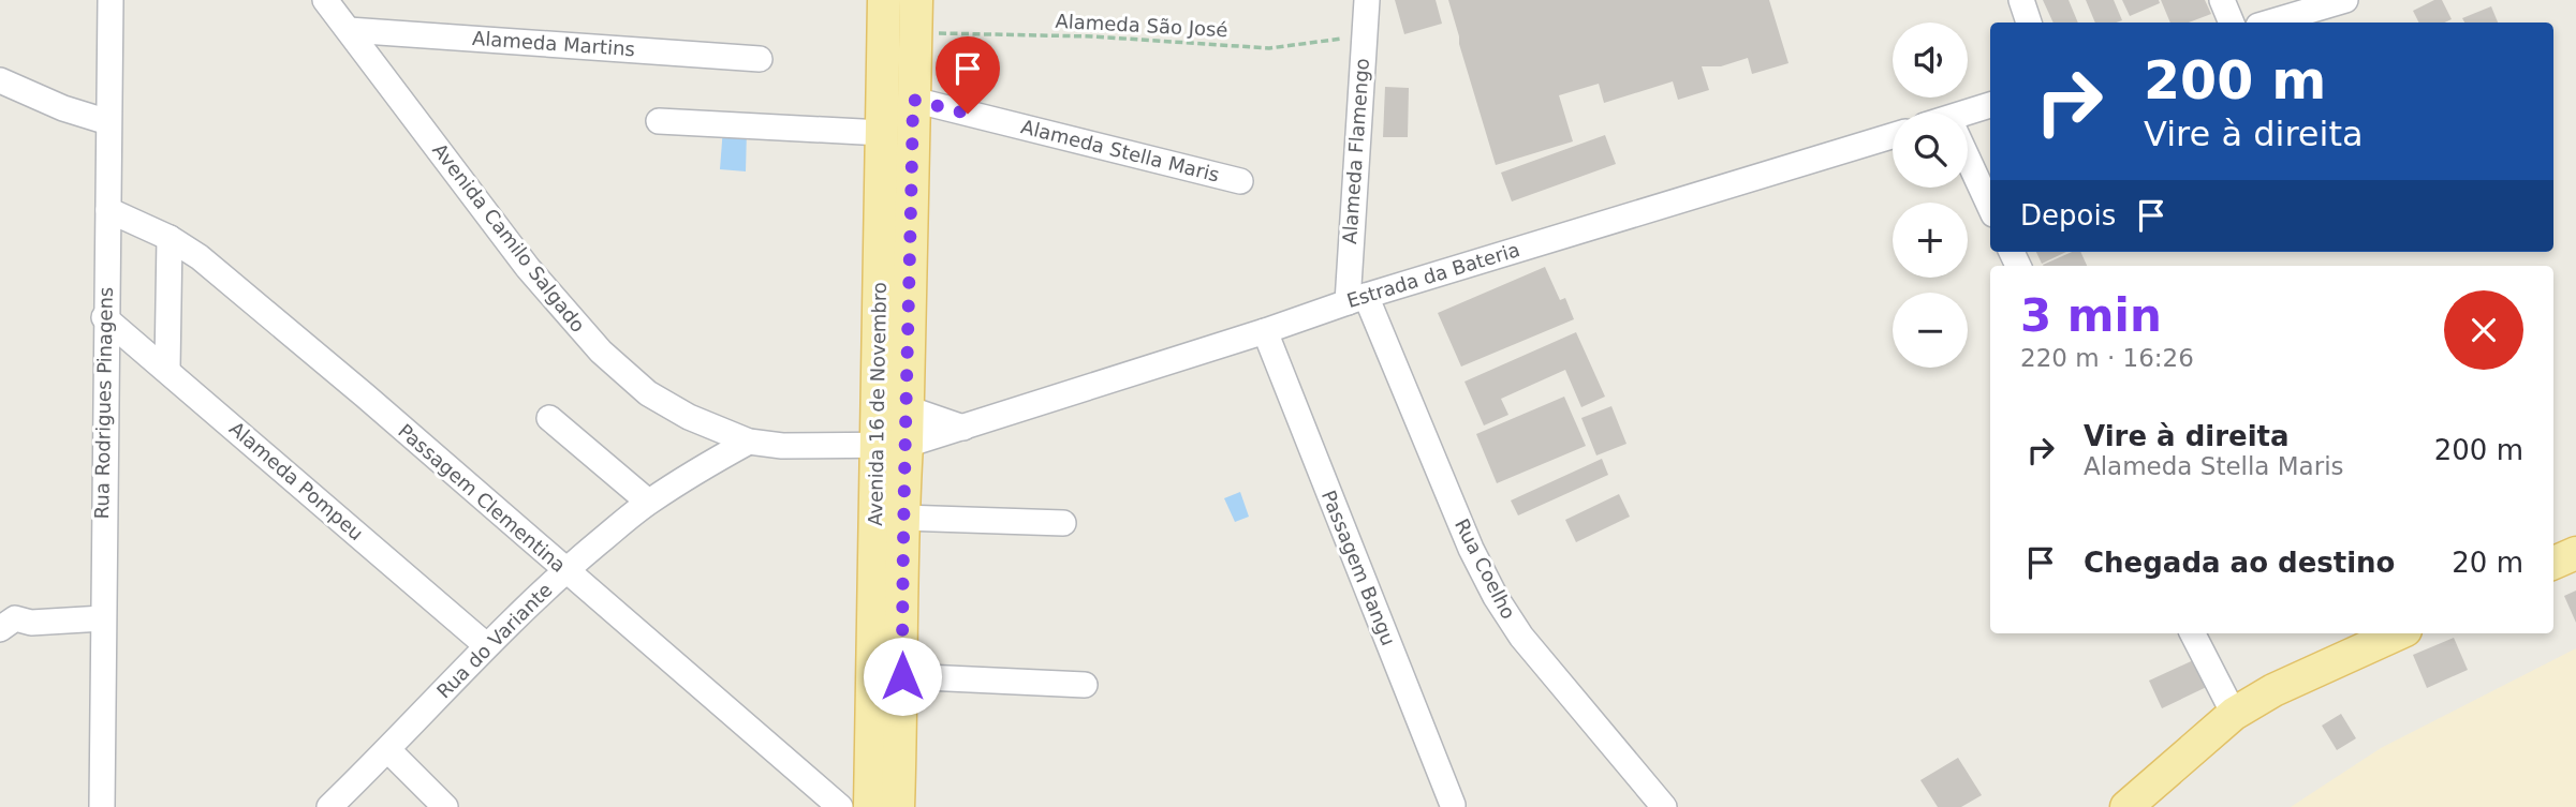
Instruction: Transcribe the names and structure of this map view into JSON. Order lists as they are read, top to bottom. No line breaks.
{"streets":{"main road":["Avenida 16 de Novembro"],"street":["Alameda Martins","Alameda Stella Maris","Alameda Flamengo","Avenida Camilo Salgado","Estrada da Bateria","Rua Rodrigues Pinagens","Alameda Pompeu","Passagem Clementina","Passagem Bangu","Rua Coelho","Rua do Variante"],"path":["Alameda São José"]},"crossings":[["Alameda São José","Alameda Flamengo"],["Alameda São José","Avenida 16 de Novembro"],["Alameda Martins","Avenida Camilo Salgado"],["Alameda Stella Maris","Avenida 16 de Novembro"],["Alameda Flamengo","Estrada da Bateria"],["Alameda Flamengo","Rua Coelho"],["Avenida Camilo Salgado","Estrada da Bateria"],["Avenida Camilo Salgado","Avenida 16 de Novembro"],["Avenida Camilo Salgado","Rua do Variante"],["Estrada da Bateria","Avenida 16 de Novembro"],["Estrada da Bateria","Passagem Bangu"],["Estrada da Bateria","Rua Coelho"],["Rua Rodrigues Pinagens","Alameda Pompeu"],["Rua Rodrigues Pinagens","Passagem Clementina"],["Alameda Pompeu","Rua do Variante"],["Passagem Clementina","Rua do Variante"]],"page":{"map_buttons":["+","−"],"turn":["200 m","Vire à direita"],"then":"Depois","heading":["3 min","220 m · 16:26"],"list":[{"name":"Vire à direita","note":"Alameda Stella Maris","value":"200 m"},{"name":"Chegada ao destino","value":"20 m"}]}}
